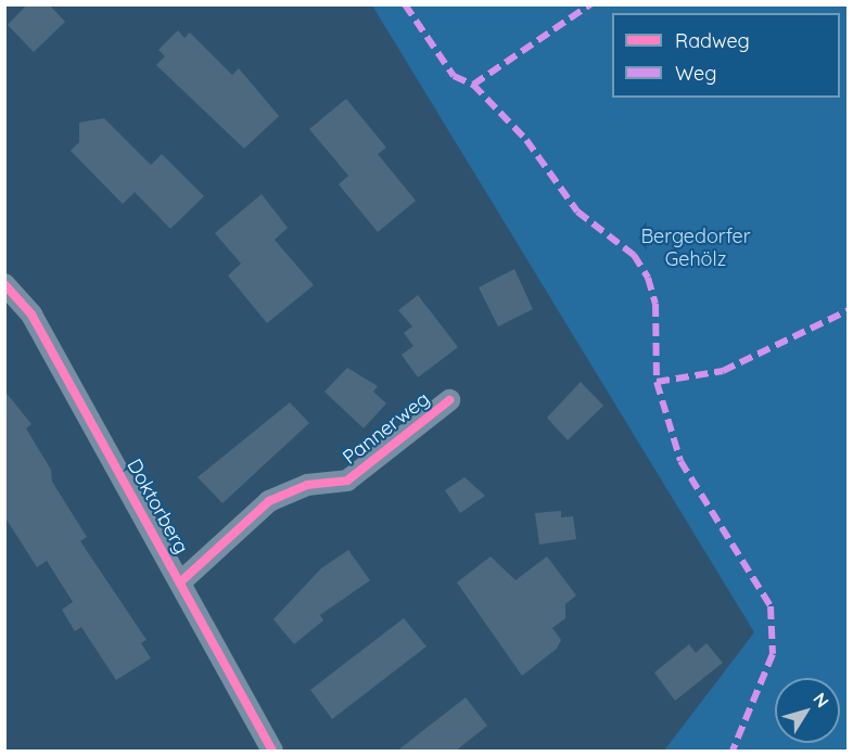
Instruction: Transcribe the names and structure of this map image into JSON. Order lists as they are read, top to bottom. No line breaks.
{"streets":{"street":["Pannerweg","Doktorberg"]},"crossings":[["Pannerweg","Doktorberg"]],"parks":["Bergedorfer Gehölz"],"legend":["Radweg","Weg"],"north":"top right"}
